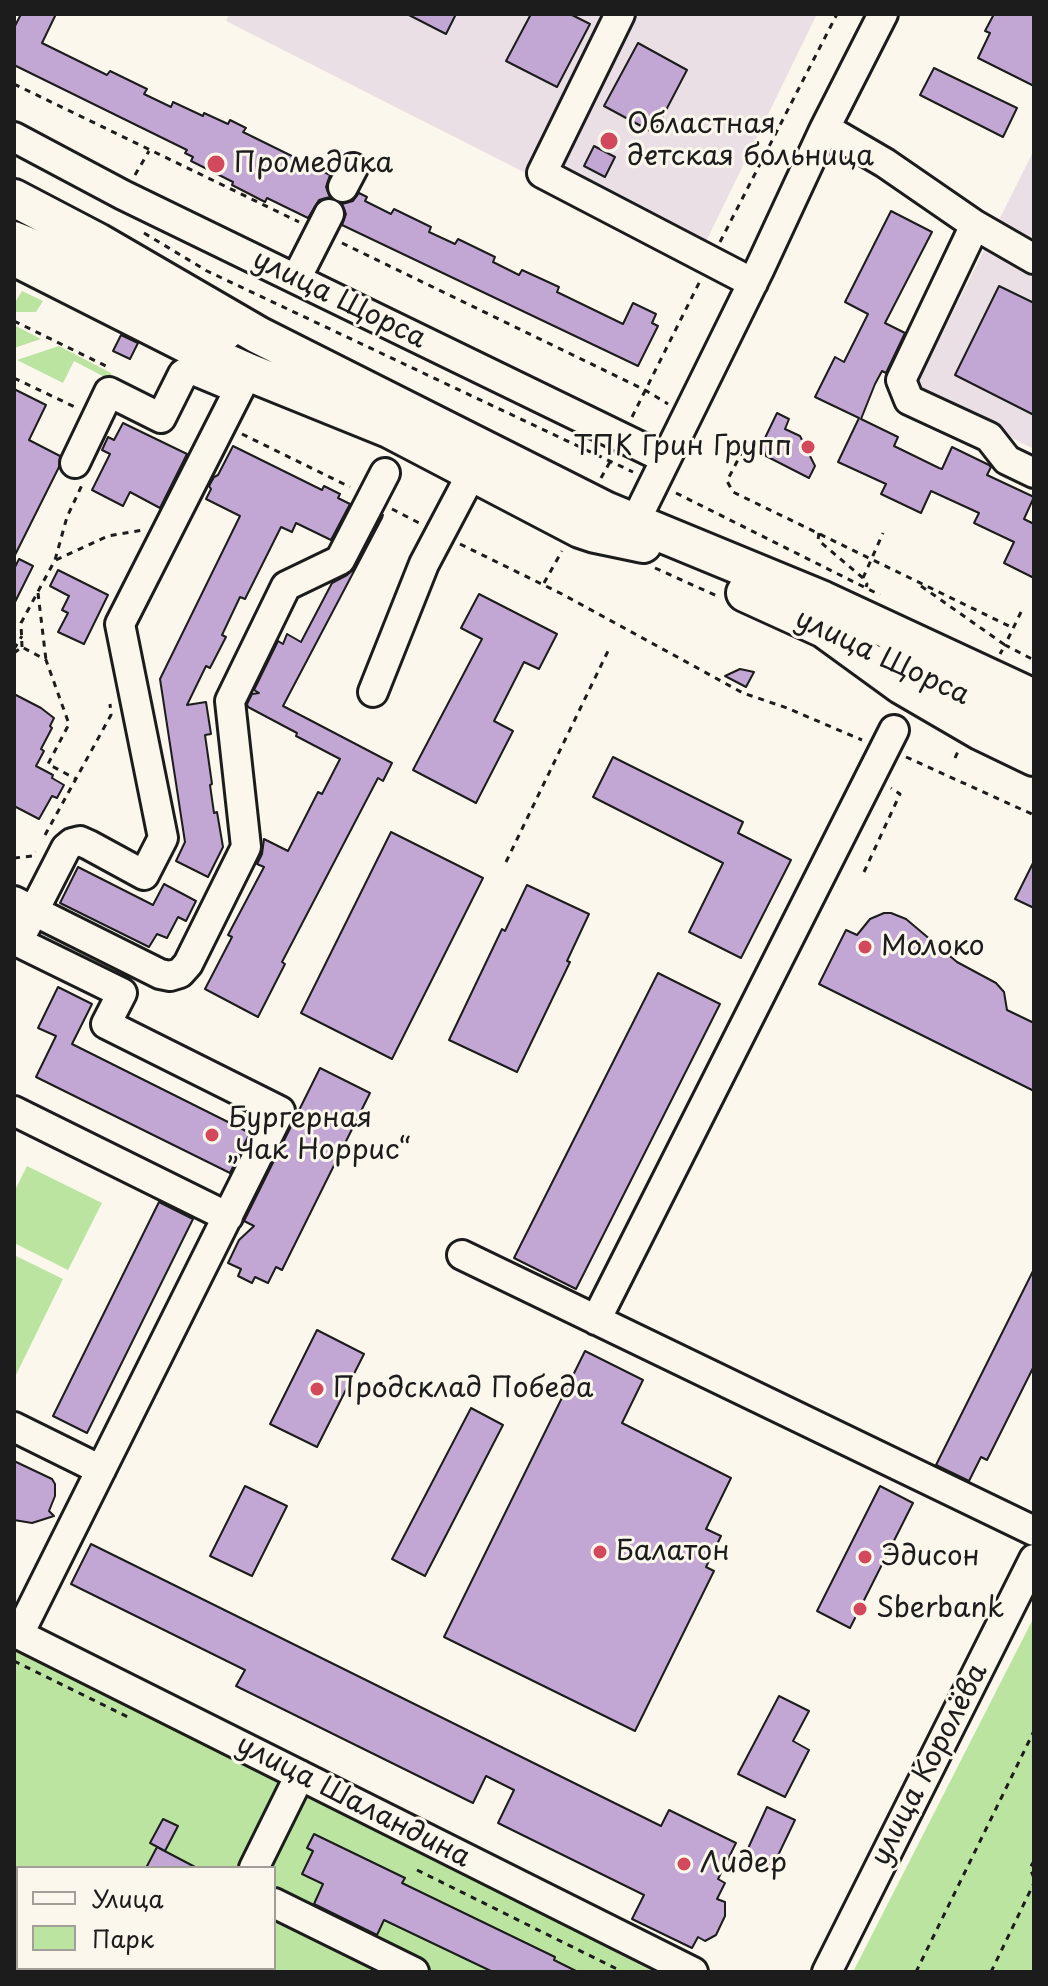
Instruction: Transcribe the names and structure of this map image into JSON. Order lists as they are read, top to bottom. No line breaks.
{"streets":{"main road":["улица Щорса"],"street":["улица Королёва","улица Шаландина"]},"places":["Областная детская больница","Промедика","ТПК Грин Групп","Молоко","Бургерная „Чак Норрис“","Продсклад Победа","Балатон","Эдисон","Sberbank","Лидер"],"legend":["Улица","Парк"]}
